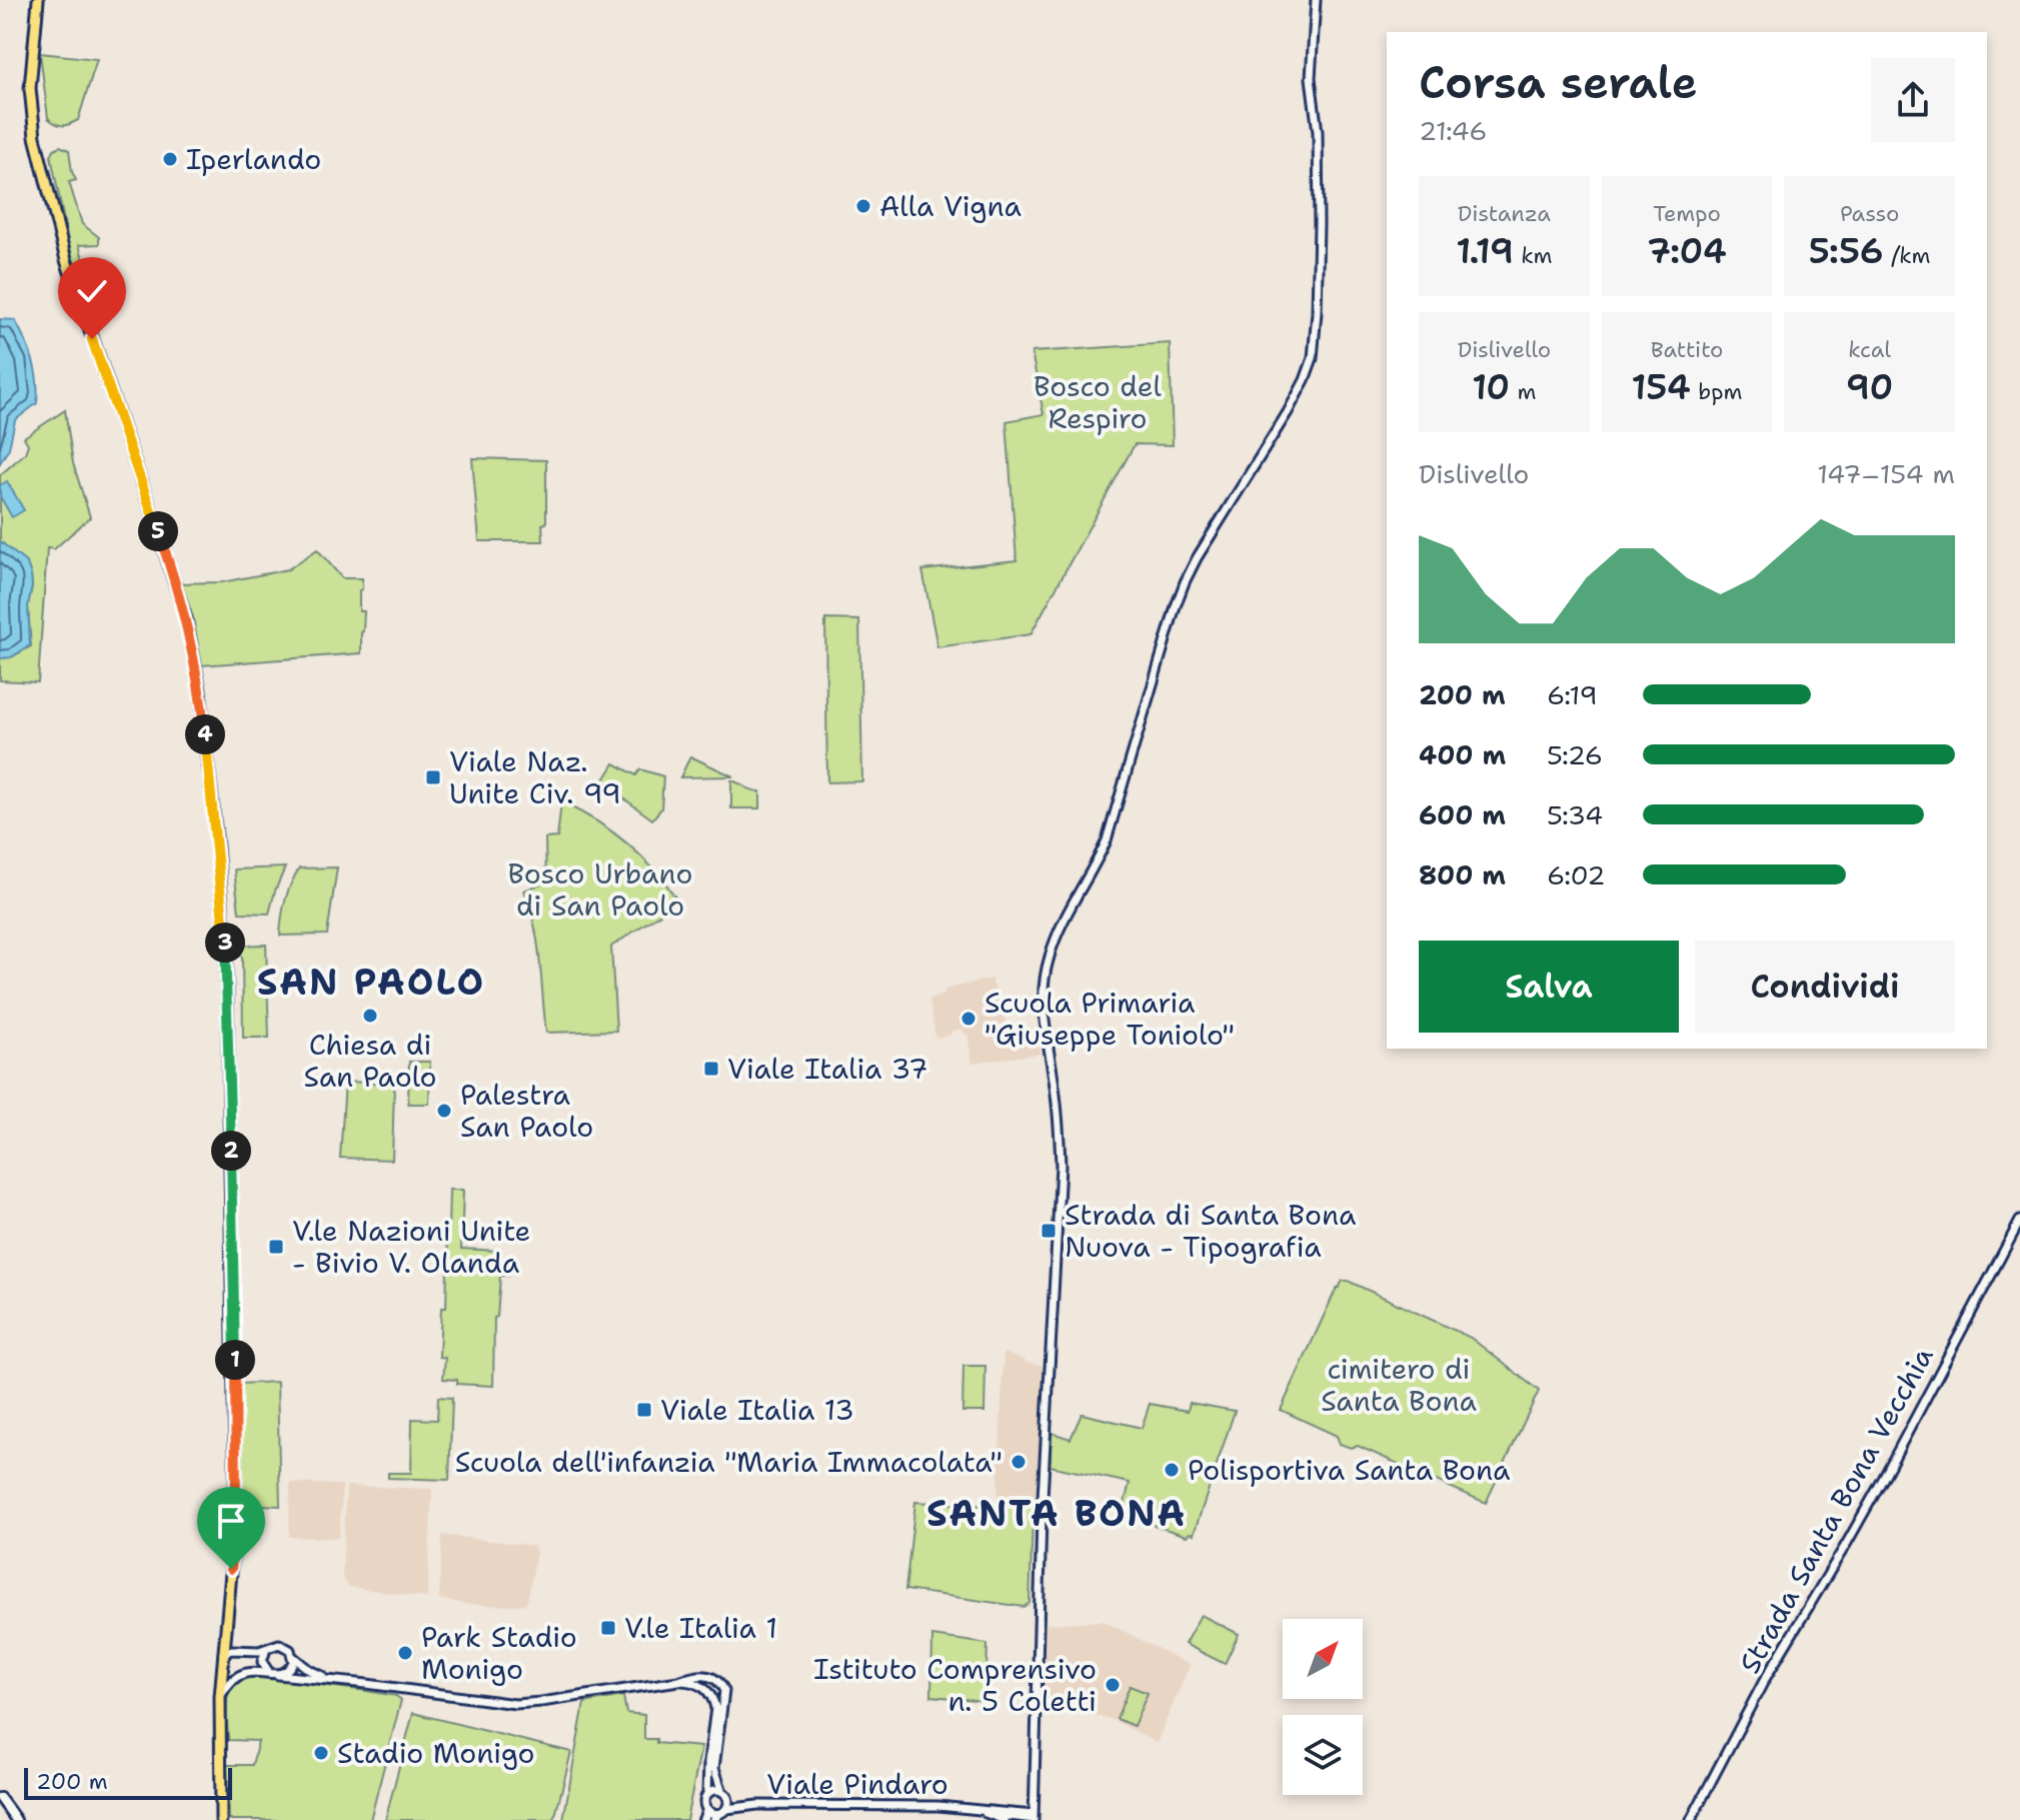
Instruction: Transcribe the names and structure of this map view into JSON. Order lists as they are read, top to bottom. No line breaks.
{"streets":{"street":["Strada Santa Bona Vecchia","Viale Pindaro"]},"districts":["SAN PAOLO","SANTA BONA"],"parks":["Bosco del Respiro","Bosco Urbano di San Paolo","cimitero di Santa Bona"],"places":{"other":["Iperlando","Alla Vigna","Chiesa di San Paolo","Scuola Primaria \"Giuseppe Toniolo\"","Palestra San Paolo","Scuola dell'infanzia \"Maria Immacolata\"","Polisportiva Santa Bona","Park Stadio Monigo","Istituto Comprensivo n. 5 Coletti","Stadio Monigo"],"transit":["Viale Naz. Unite Civ. 99","Viale Italia 37","Strada di Santa Bona Nuova - Tipografia","V.le Nazioni Unite - Bivio V. Olanda","Viale Italia 13","V.le Italia 1"]},"scale_bar":"200 m","north":"top right","page":{"heading":["Corsa serale","21:46"],"stats":[["Distanza","1.19 km"],["Tempo","7:04"],["Passo","5:56 /km"],["Dislivello","10 m"],["Battito","154 bpm"],["kcal","90"]],"chart":["Dislivello","147–154 m"],"pins":["5","4","3","2","1"],"list":[{"name":"200 m","note":"6:19"},{"name":"400 m","note":"5:26"},{"name":"600 m","note":"5:34"},{"name":"800 m","note":"6:02"}],"buttons":["Salva","Condividi"],"scale":"200 m"}}
